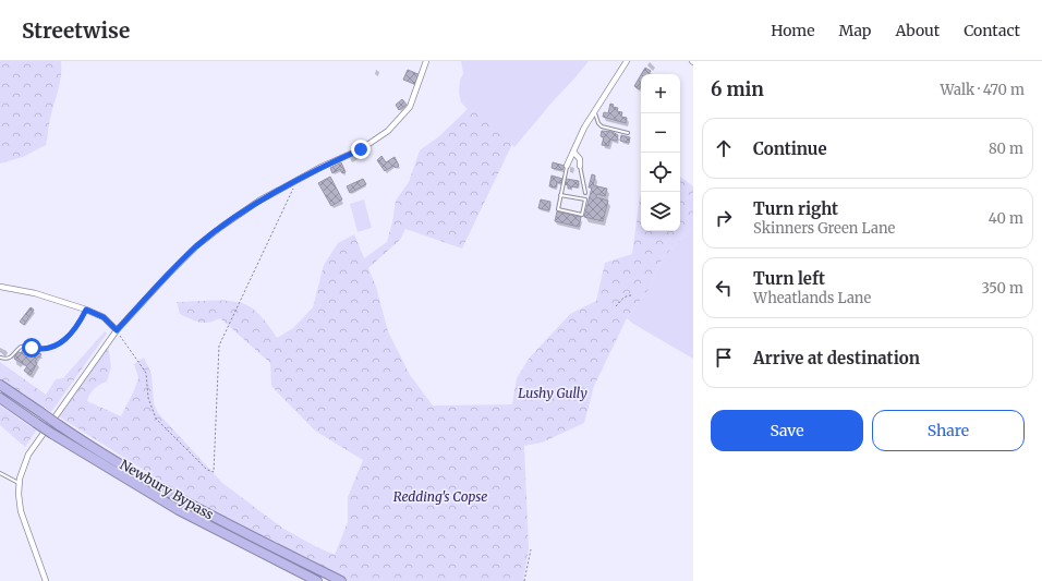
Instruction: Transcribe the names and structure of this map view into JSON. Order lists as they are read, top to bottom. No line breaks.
{"streets":{"highway":["Newbury Bypass"]},"parks":["Lushy Gully","Redding's Copse"],"page":{"header":"Streetwise","nav":["Home","Map","About","Contact"],"heading":["6 min","Walk · 470 m"],"map_buttons":["+","−"],"list":[["Continue","80 m"],["Turn right","Skinners Green Lane","40 m"],["Turn left","Wheatlands Lane","350 m"],"Arrive at destination"],"buttons":["Save","Share"]}}
